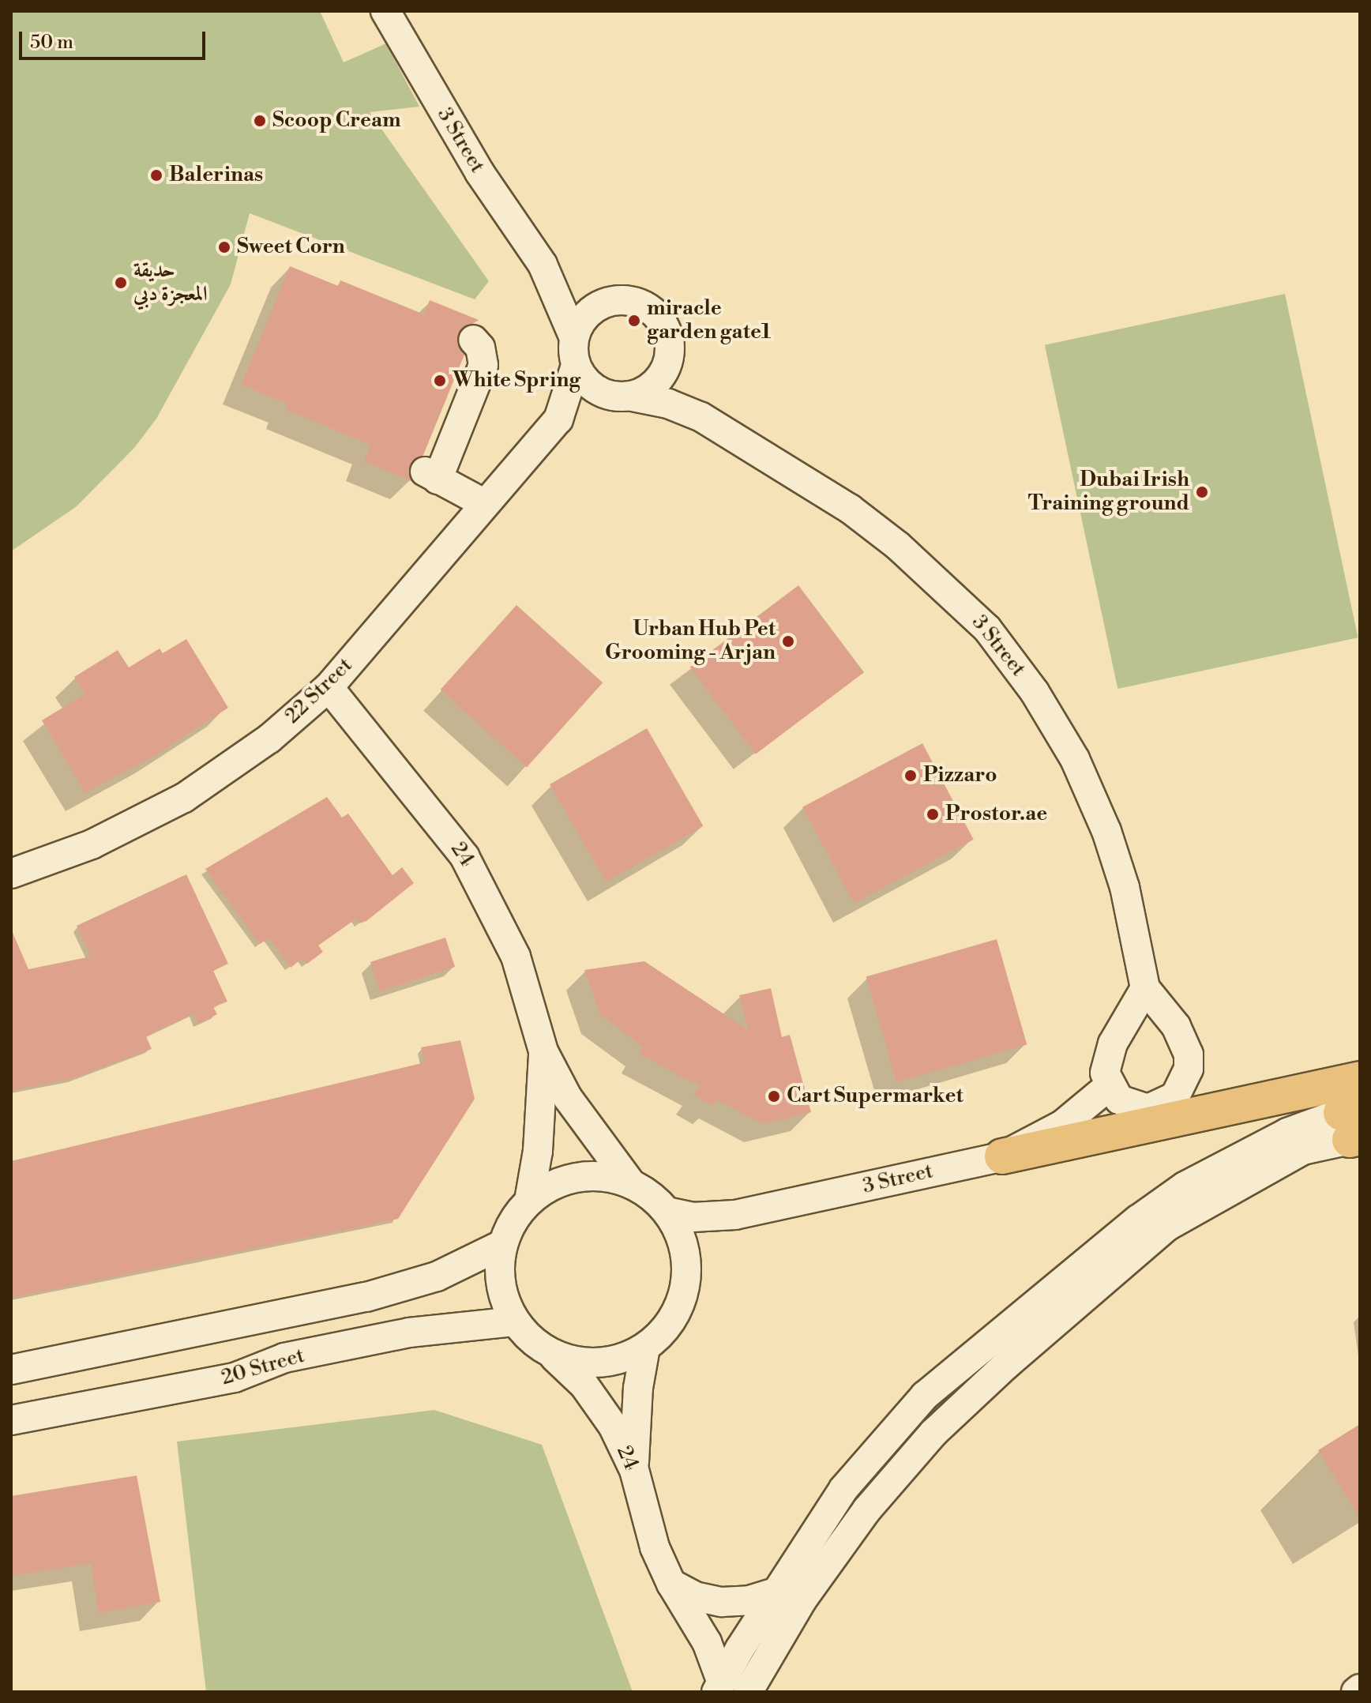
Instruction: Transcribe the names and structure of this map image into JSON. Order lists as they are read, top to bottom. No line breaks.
{"streets":{"street":["3 Street","22 Street","24","20 Street"]},"crossings":[["3 Street","22 Street"],["3 Street","24"],["3 Street","20 Street"],["22 Street","24"],["24","20 Street"]],"places":["Scoop Cream","Balerinas","Sweet Corn","حديقة المعجزة دبي","miracle garden gate1","White Spring","Dubai Irish Training ground","Urban Hub Pet Grooming - Arjan","Pizzaro","Prostor.ae","Cart Supermarket"],"scale_bar":"50 m"}
